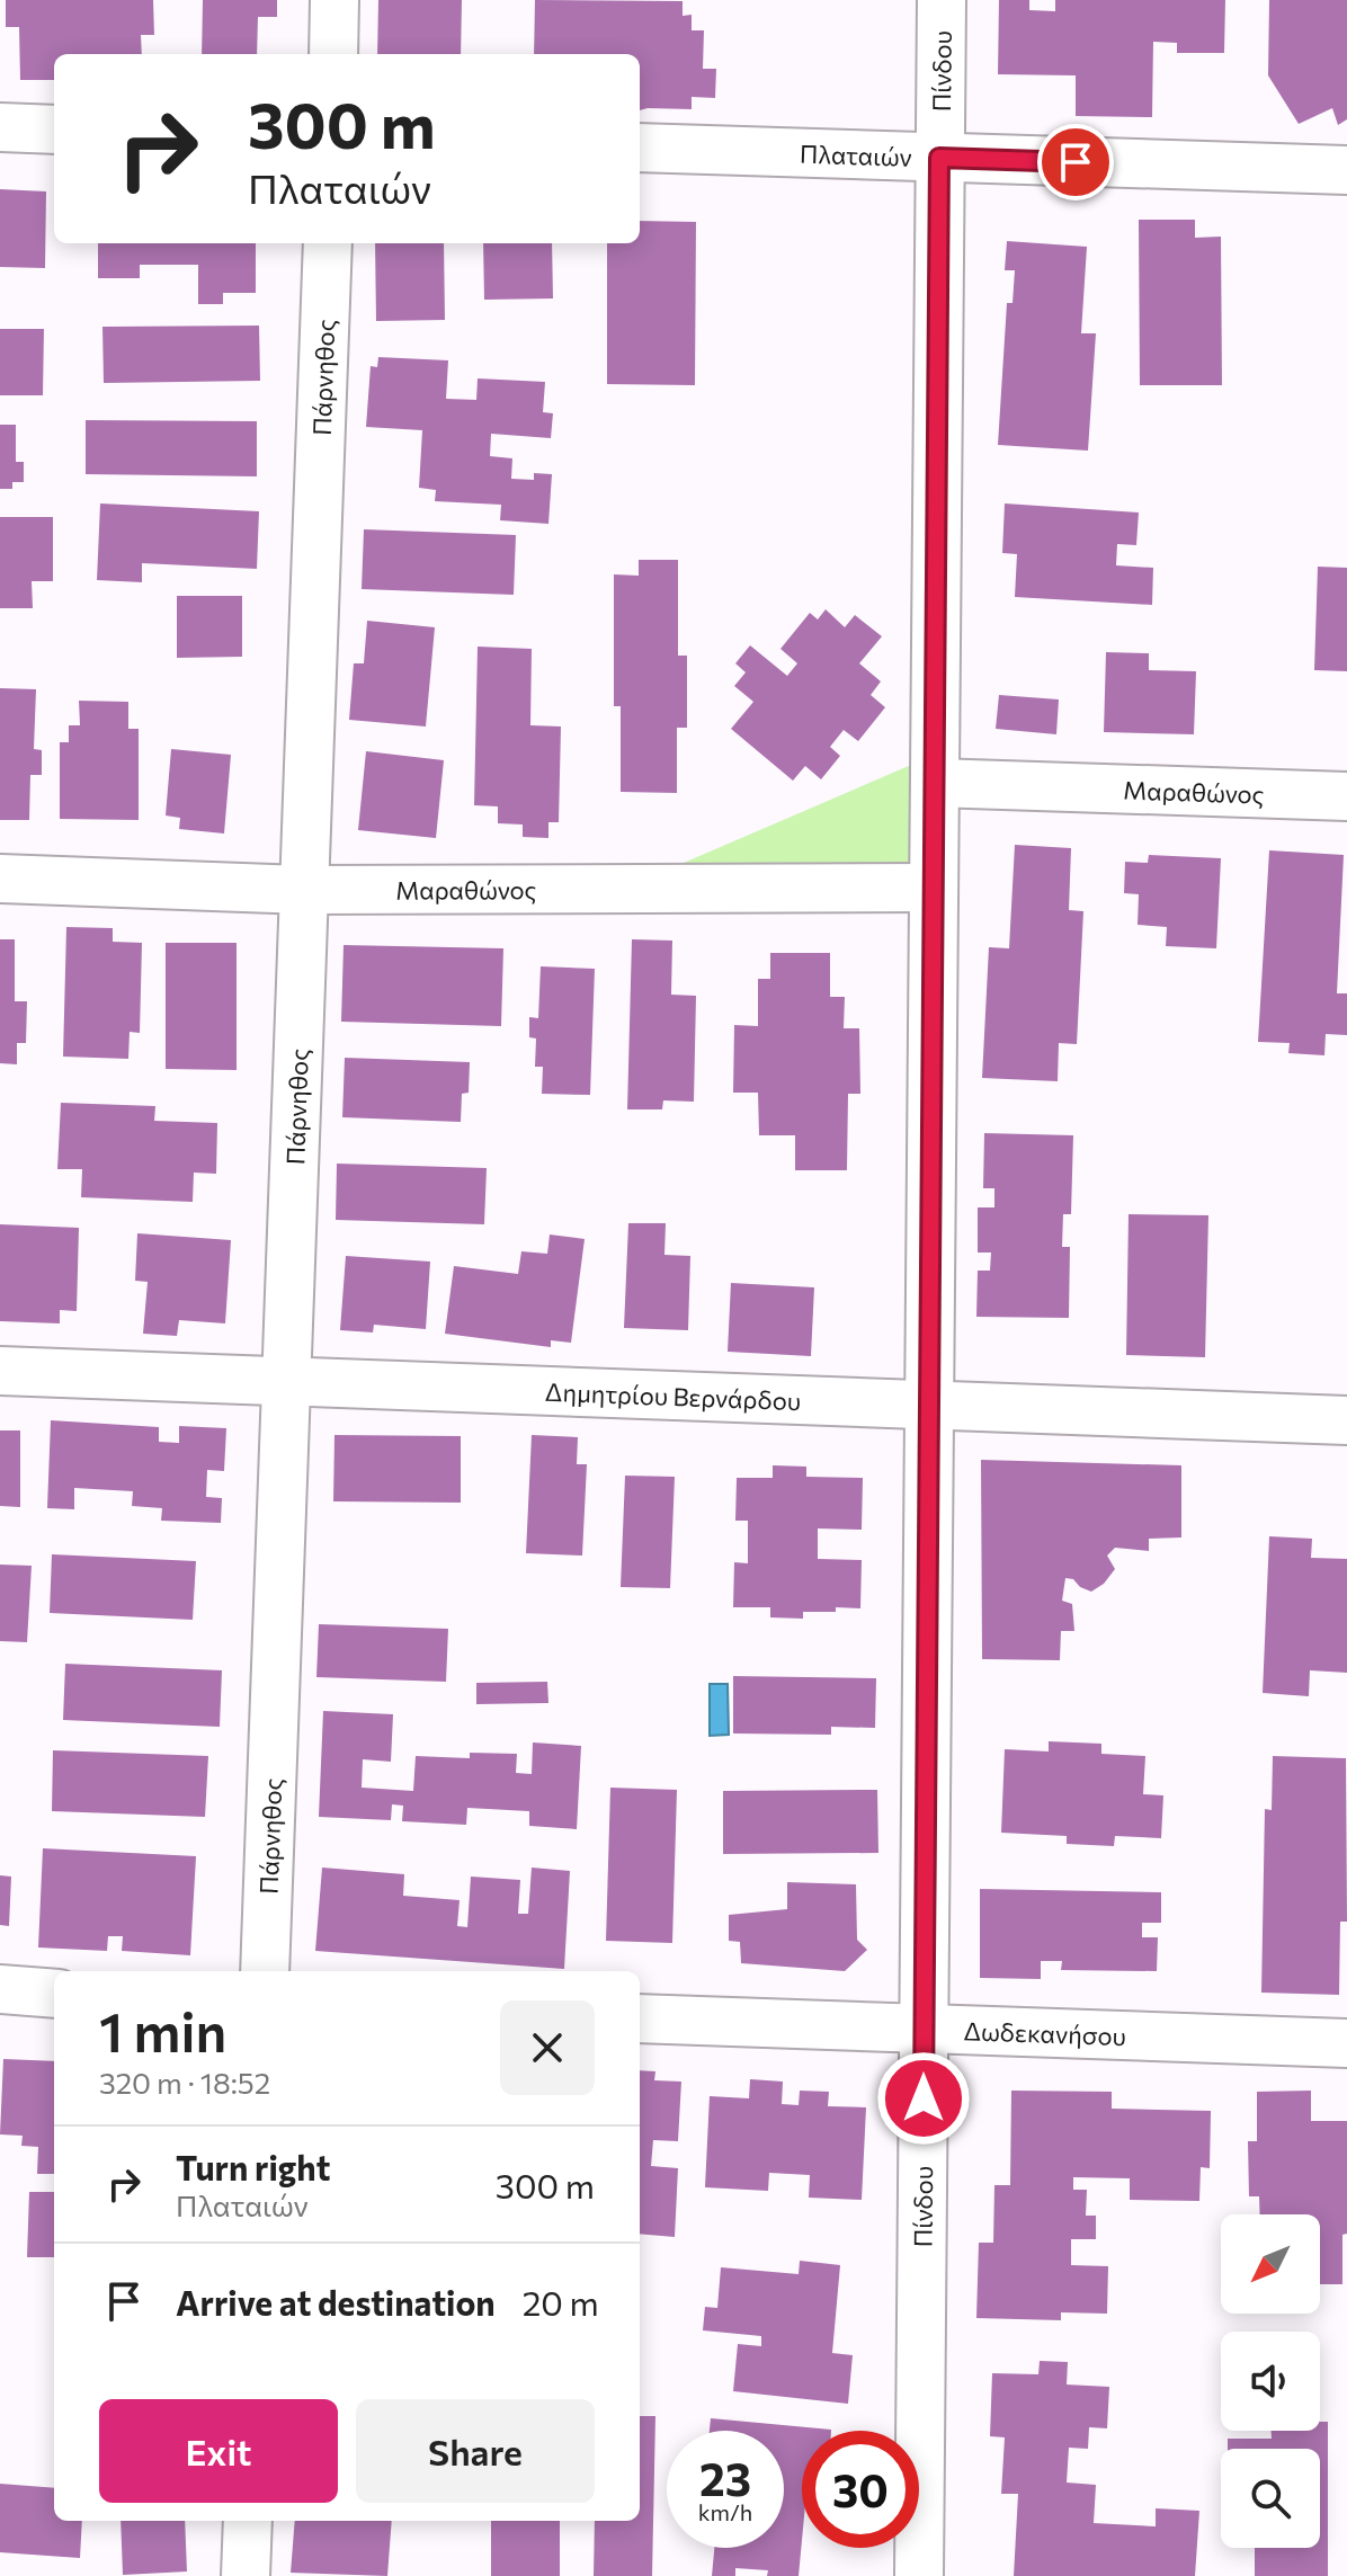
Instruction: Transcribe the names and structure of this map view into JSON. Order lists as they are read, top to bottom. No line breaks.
{"streets":{"street":["Πίνδου","Πλαταιών","Πάρνηθος","Μαραθώνος","Δημητρίου Βερνάρδου","Δωδεκανήσου"]},"crossings":[["Πίνδου","Πλαταιών"],["Πίνδου","Μαραθώνος"],["Πίνδου","Δημητρίου Βερνάρδου"],["Πίνδου","Δωδεκανήσου"],["Πάρνηθος","Μαραθώνος"],["Πάρνηθος","Δημητρίου Βερνάρδου"]],"north":"bottom left","page":{"turn":["300 m","Πλαταιών"],"heading":["1 min","320 m · 18:52"],"list":[{"name":"Turn right","note":"Πλαταιών","value":"300 m"},{"name":"Arrive at destination","value":"20 m"}],"buttons":["Exit","Share"],"speed":"23 km/h","limit":"30"}}
